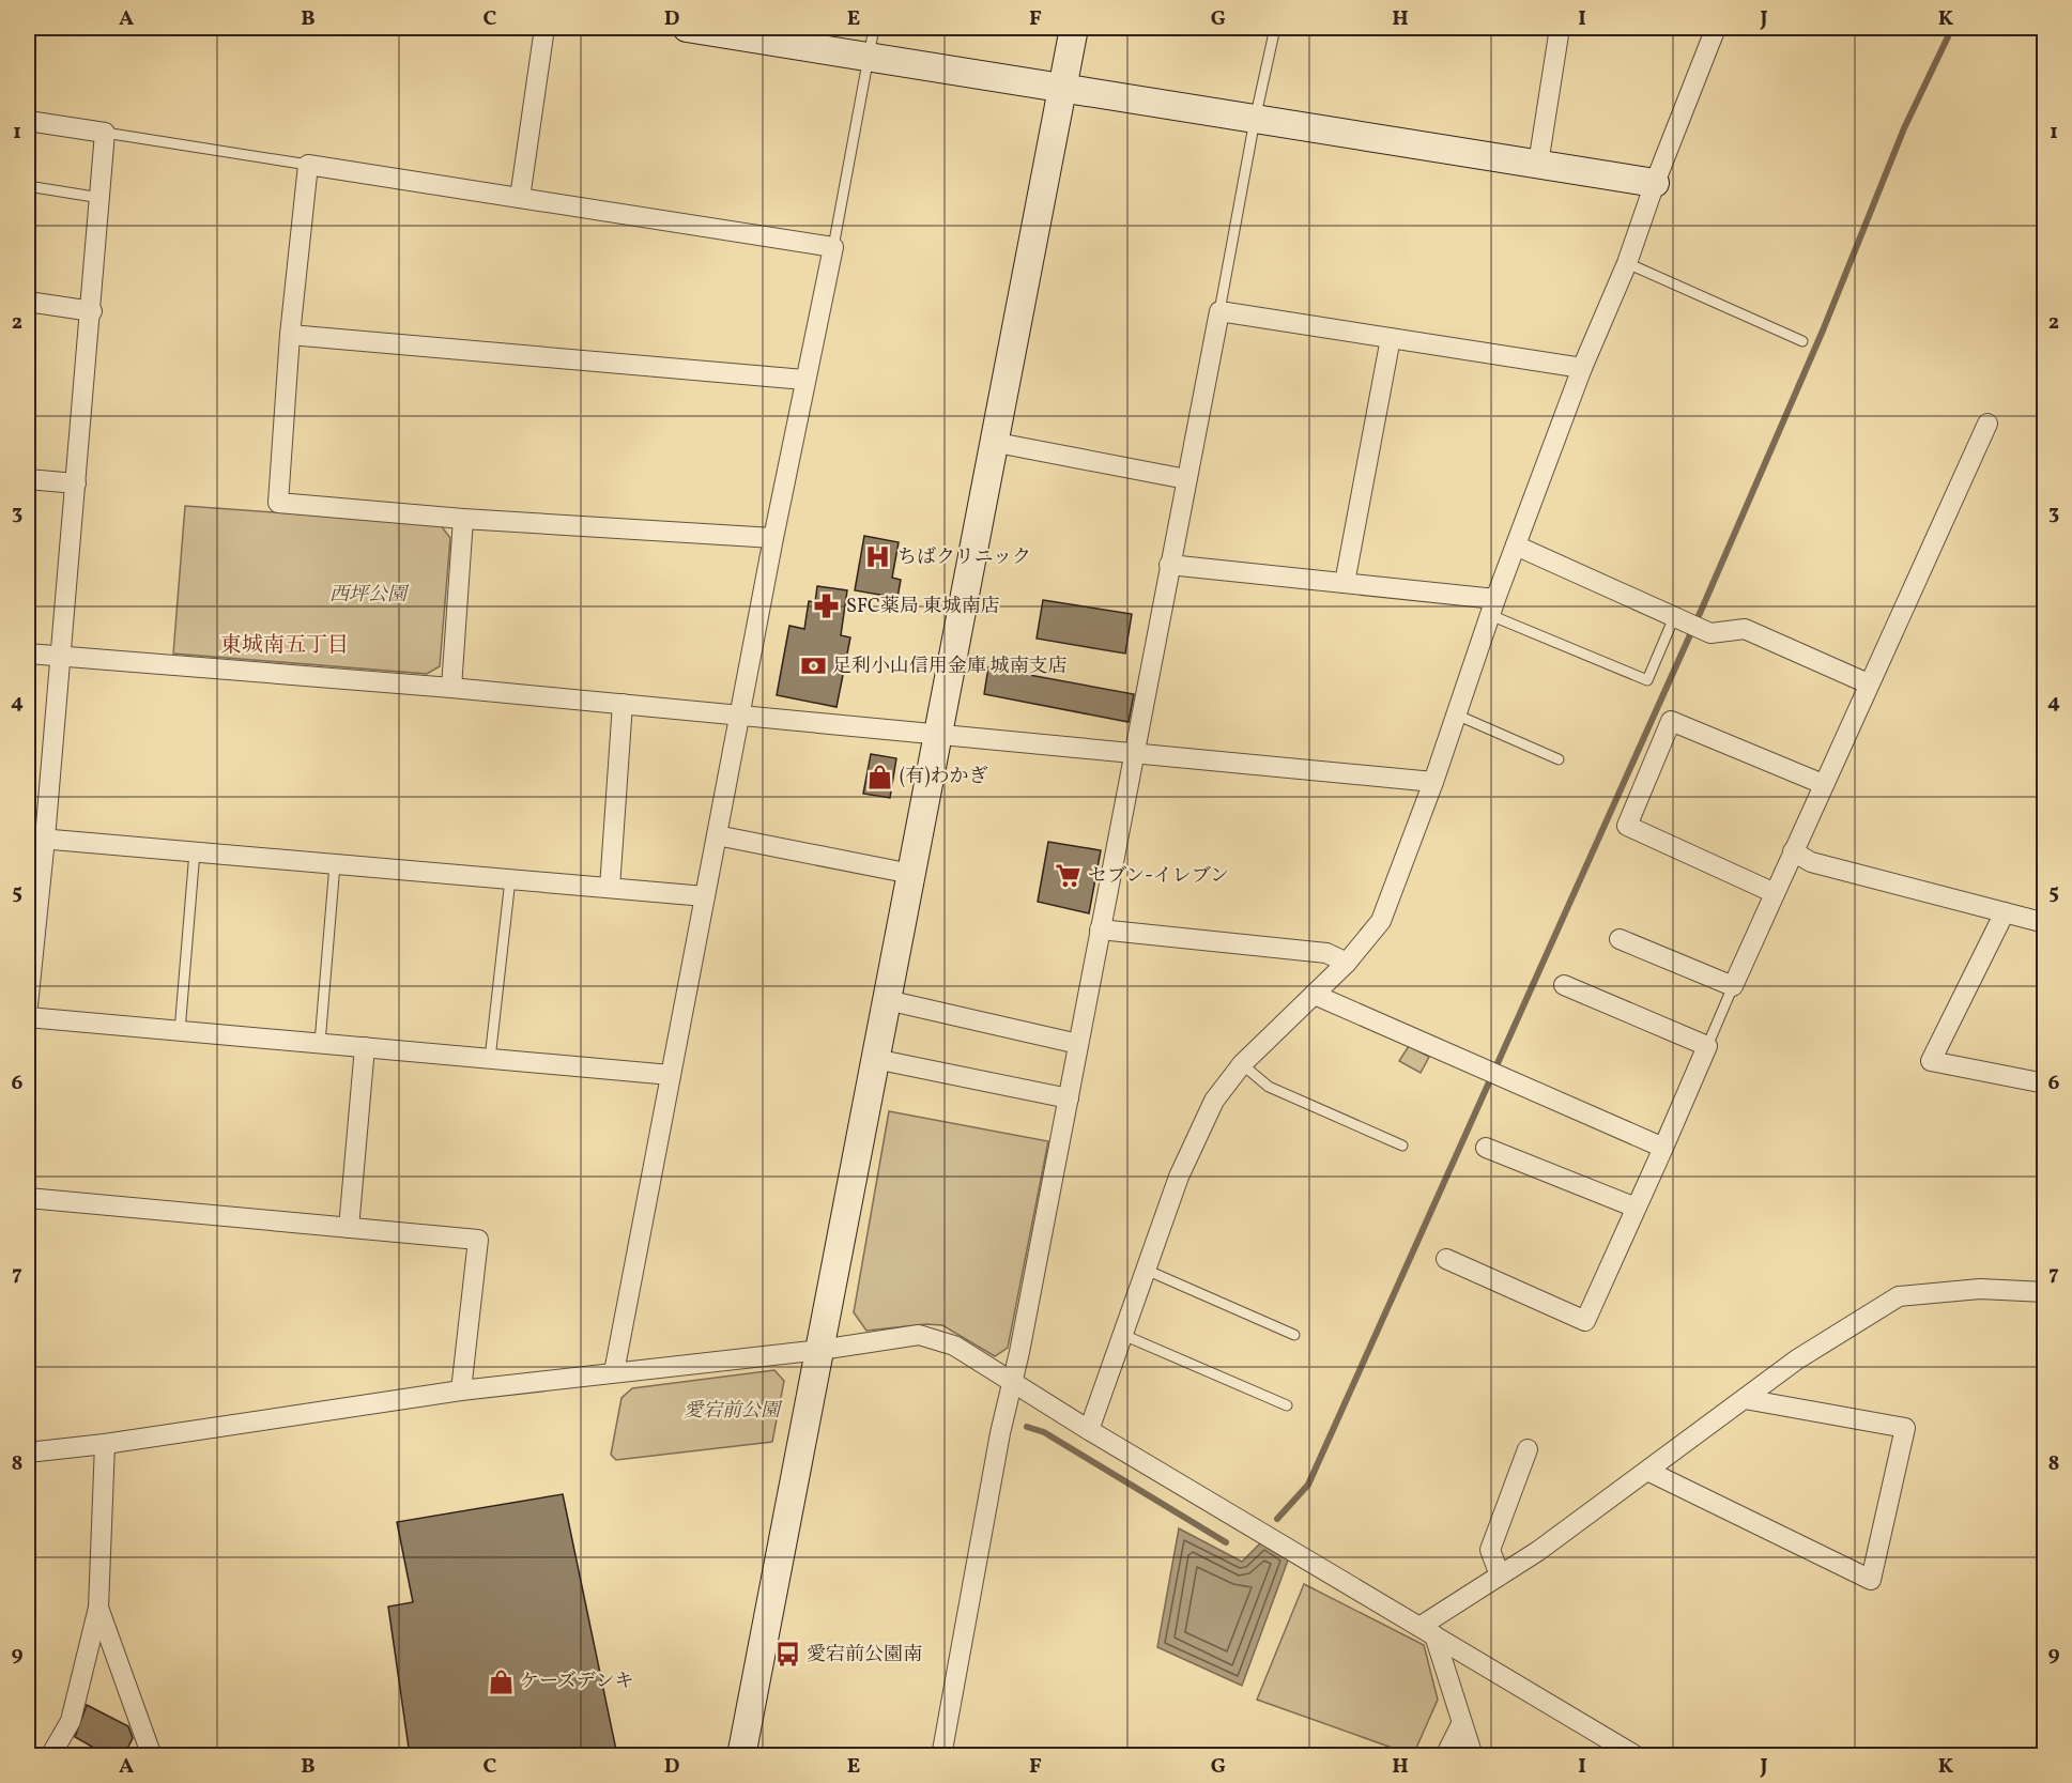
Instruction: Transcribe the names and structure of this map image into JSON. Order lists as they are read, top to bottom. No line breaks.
{"districts":["東城南五丁目"],"parks":["西坪公園","愛宕前公園"],"places":{"hospital":["ちばクリニック"],"pharmacy":["SFC薬局 東城南店"],"bank":["足利小山信用金庫 城南支店"],"shop":["(有)わかぎ","ケーズデンキ"],"supermarket":["セブン-イレブン"],"bus stop":["愛宕前公園南"]},"grid":{"columns":["A","B","C","D","E","F","G","H","I","J","K"],"rows":["1","2","3","4","5","6","7","8","9"]}}
